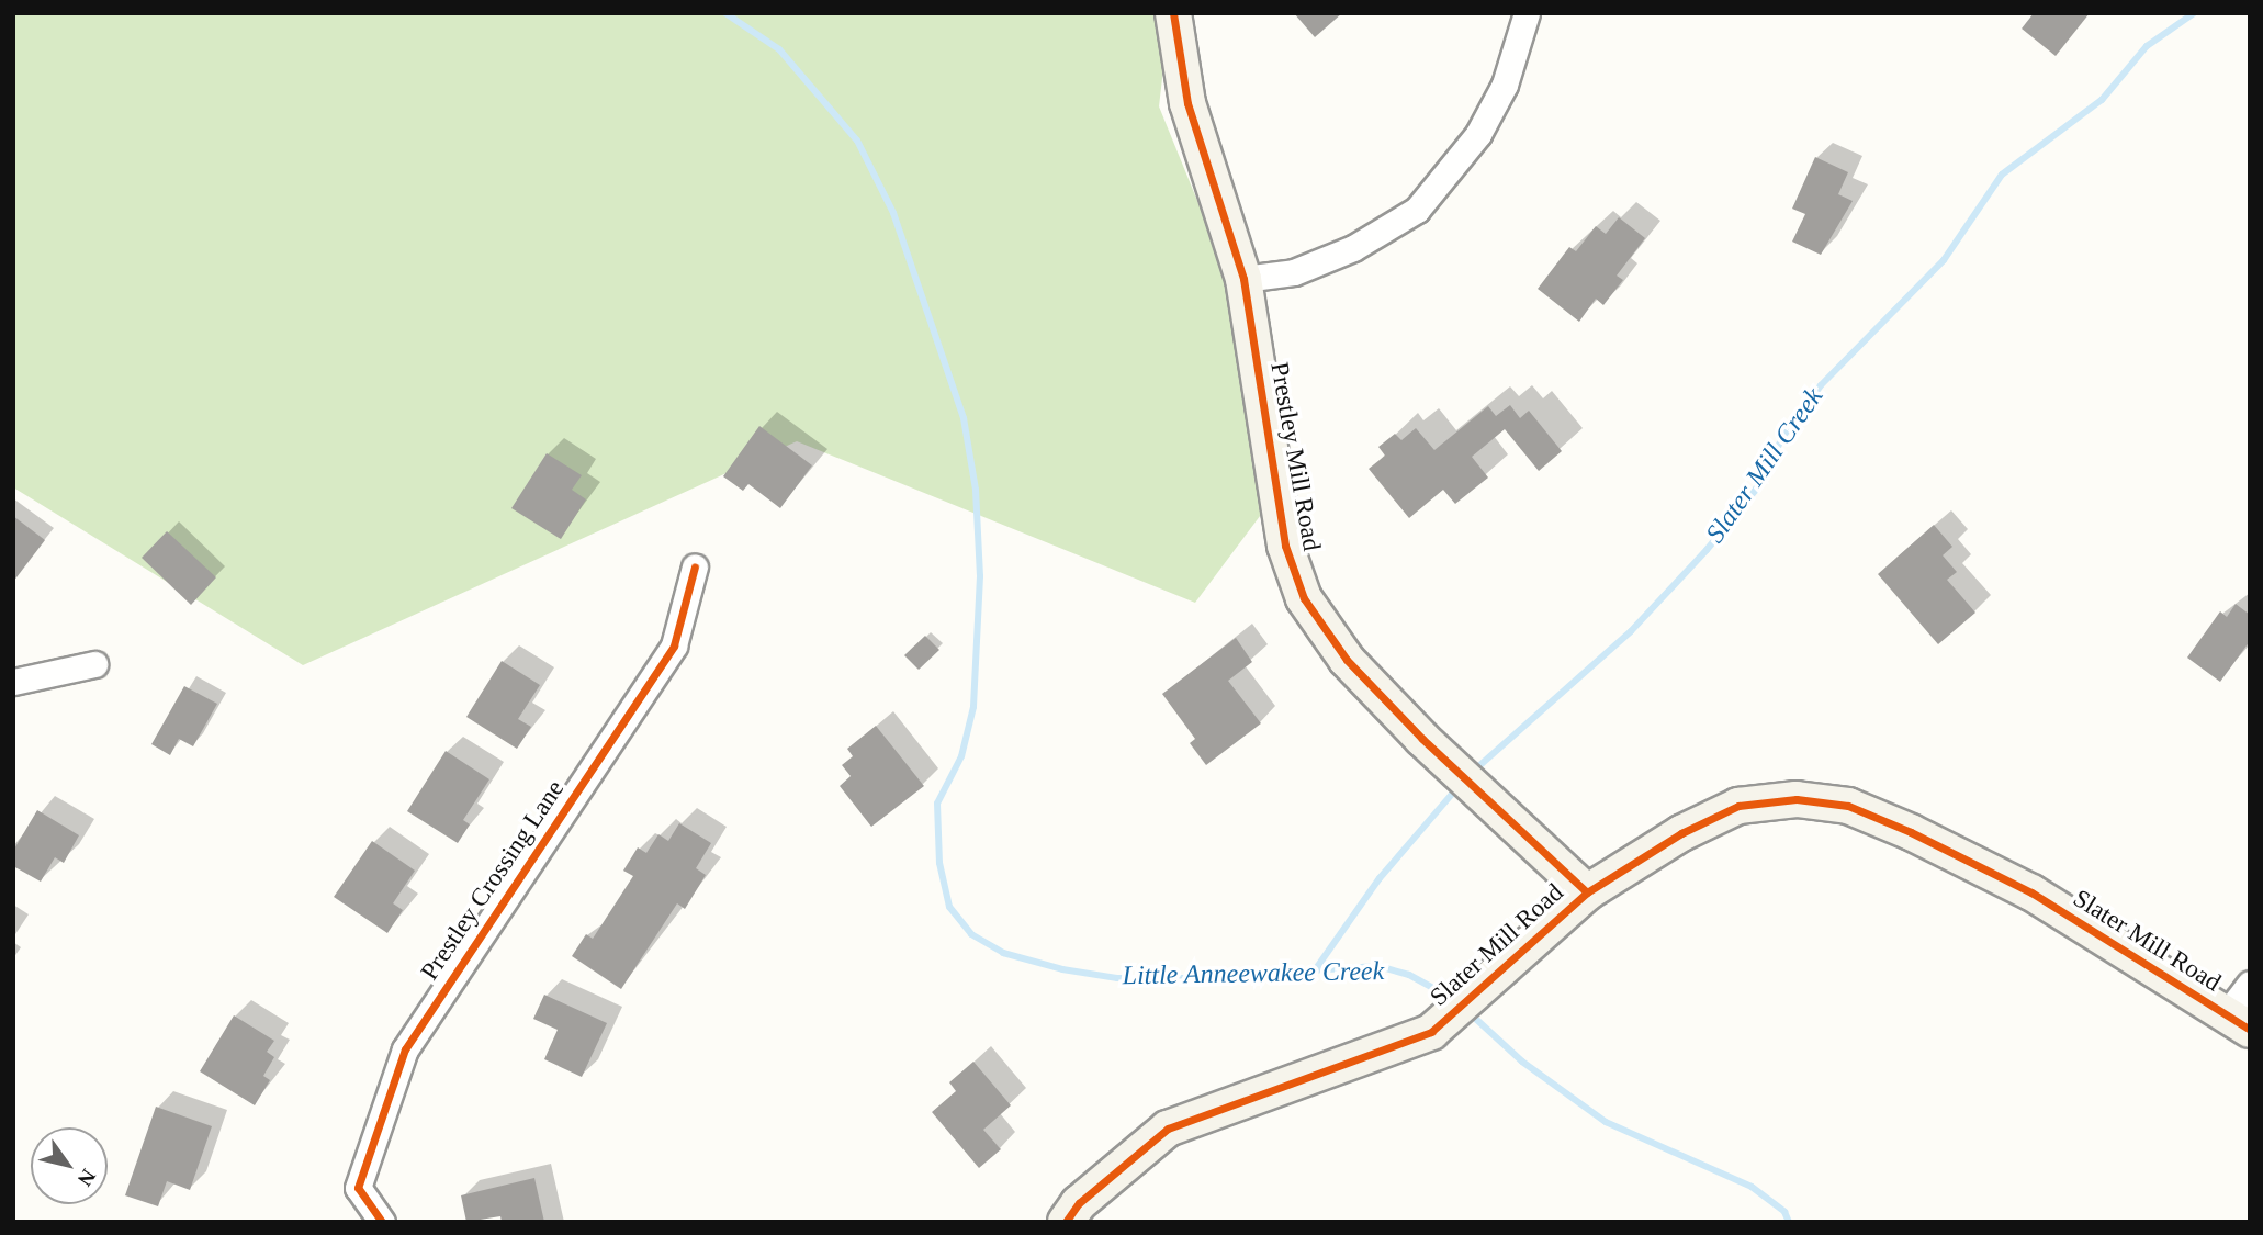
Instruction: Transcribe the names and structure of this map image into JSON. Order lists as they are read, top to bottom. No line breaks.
{"streets":{"street":["Prestley Mill Road","Prestley Crossing Lane","Slater Mill Road"]},"crossings":[["Prestley Mill Road","Slater Mill Road"]],"water":["Slater Mill Creek","Little Anneewakee Creek"],"north":"bottom right"}
